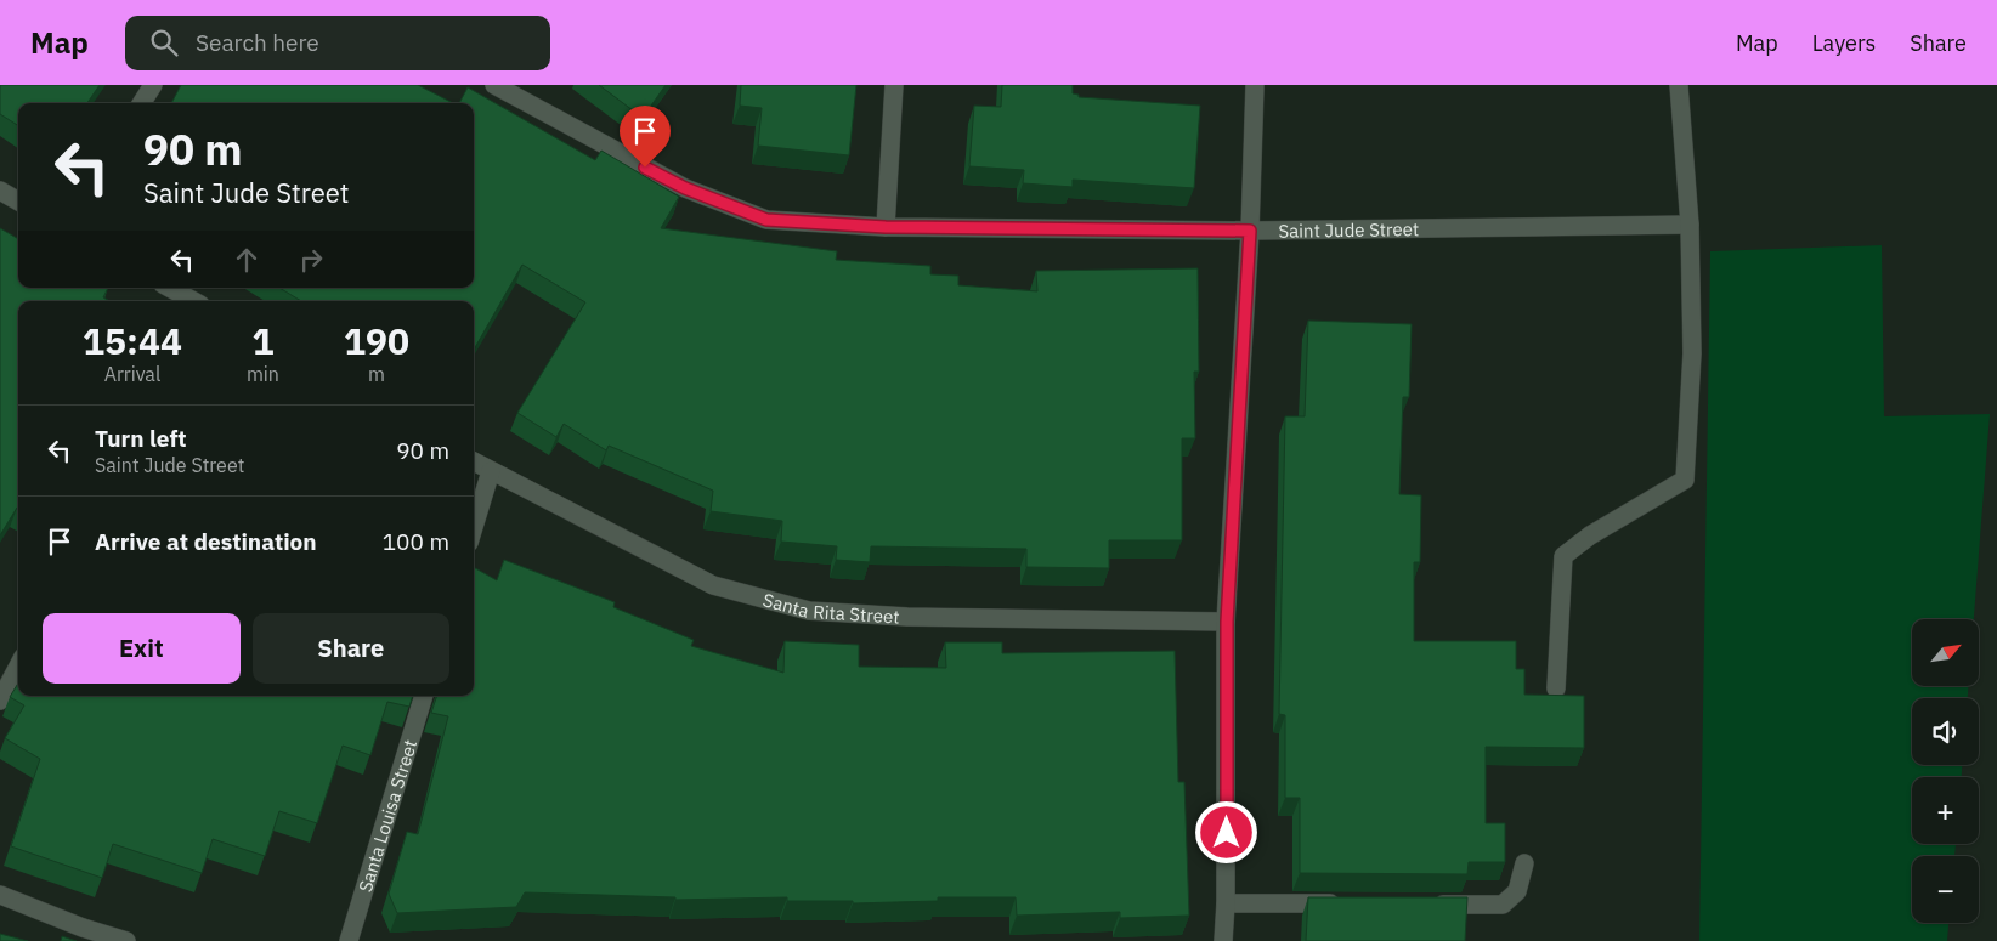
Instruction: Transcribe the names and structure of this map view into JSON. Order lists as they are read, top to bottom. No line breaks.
{"streets":{"street":["Saint Jude Street","Santa Rita Street","Santa Louisa Street"]},"north":"top right","page":{"header":"Map","search":"Search here","nav":["Map","Layers","Share"],"turn":["90 m","Saint Jude Street"],"eta":["15:44","Arrival","1","min","190","m"],"list":[{"name":"Turn left","note":"Saint Jude Street","value":"90 m"},{"name":"Arrive at destination","value":"100 m"}],"buttons":["Exit","Share"],"map_buttons":["+","−"]}}
